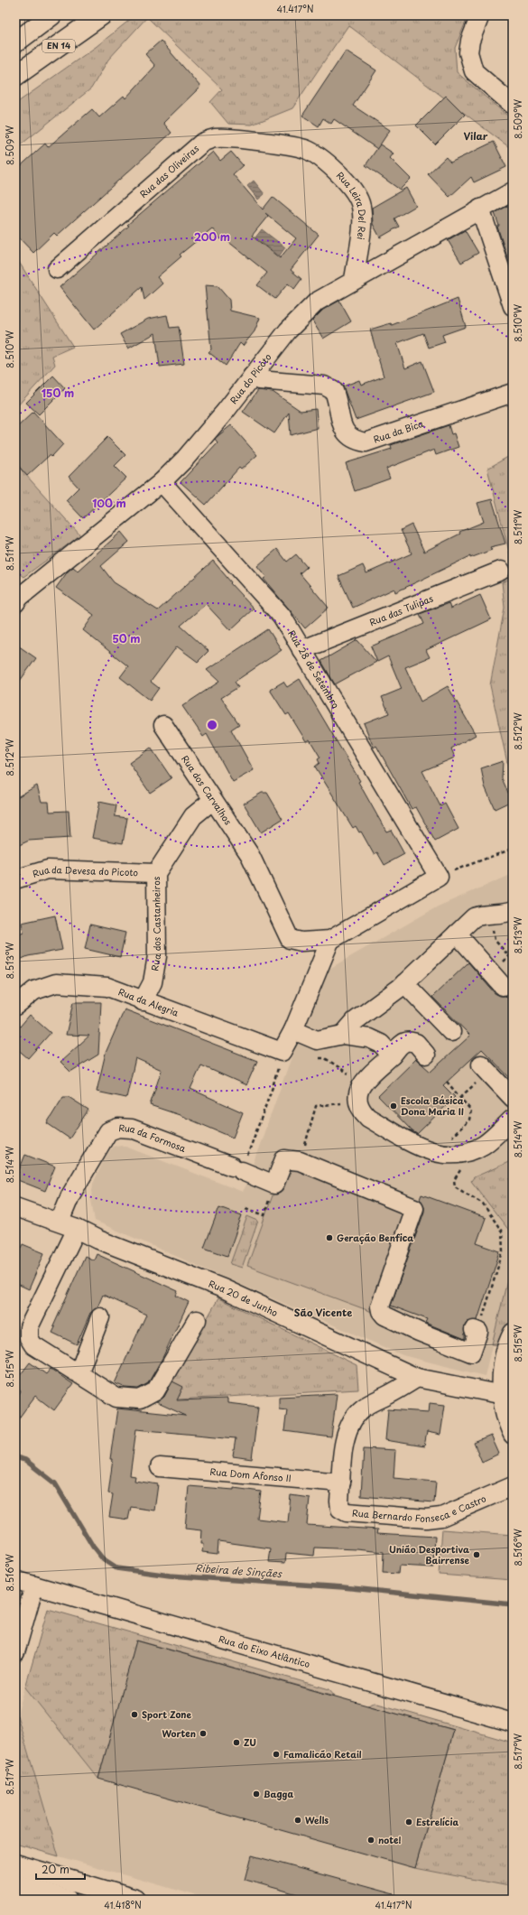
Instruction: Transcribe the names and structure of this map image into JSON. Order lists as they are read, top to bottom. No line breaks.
{"streets":{"main road":["EN 14"],"street":["Rua das Oliveiras","Rua Leira Del Rei","Rua do Picoto","Rua da Bica","Rua das Tulipas","Rua 28 de Setembro","Rua dos Carvalhos","Rua da Devesa do Picoto","Rua dos Castanheiros","Rua da Alegria","Rua da Formosa","Rua 20 de Junho","Rua Dom Afonso II","Rua Bernardo Fonseca e Castro","Rua do Eixo Atlântico"]},"crossings":[["Rua das Oliveiras","Rua Leira Del Rei"],["Rua Leira Del Rei","Rua do Picoto"],["Rua do Picoto","Rua da Bica"],["Rua do Picoto","Rua 28 de Setembro"],["Rua das Tulipas","Rua 28 de Setembro"],["Rua dos Carvalhos","Rua dos Castanheiros"],["Rua da Devesa do Picoto","Rua dos Castanheiros"],["Rua dos Castanheiros","Rua da Alegria"],["Rua da Formosa","Rua 20 de Junho"],["Rua 20 de Junho","Rua Bernardo Fonseca e Castro"],["Rua Dom Afonso II","Rua Bernardo Fonseca e Castro"]],"districts":["Vilar","São Vicente"],"water":["Ribeira de Sinçães"],"places":["Escola Básica Dona Maria II","Geração Benfica","União Desportiva Bairrense","Sport Zone","Worten","ZU","Famalicão Retail","Bagga","Wells","Estrelícia","note!"],"scale_bar":"20 m","coordinates":["41.417°N","8.509°W","8.510°W","8.511°W","8.512°W","8.513°W","8.514°W","8.515°W","8.516°W","8.517°W","41.418°N"],"rings":["200 m","150 m","100 m","50 m"]}
